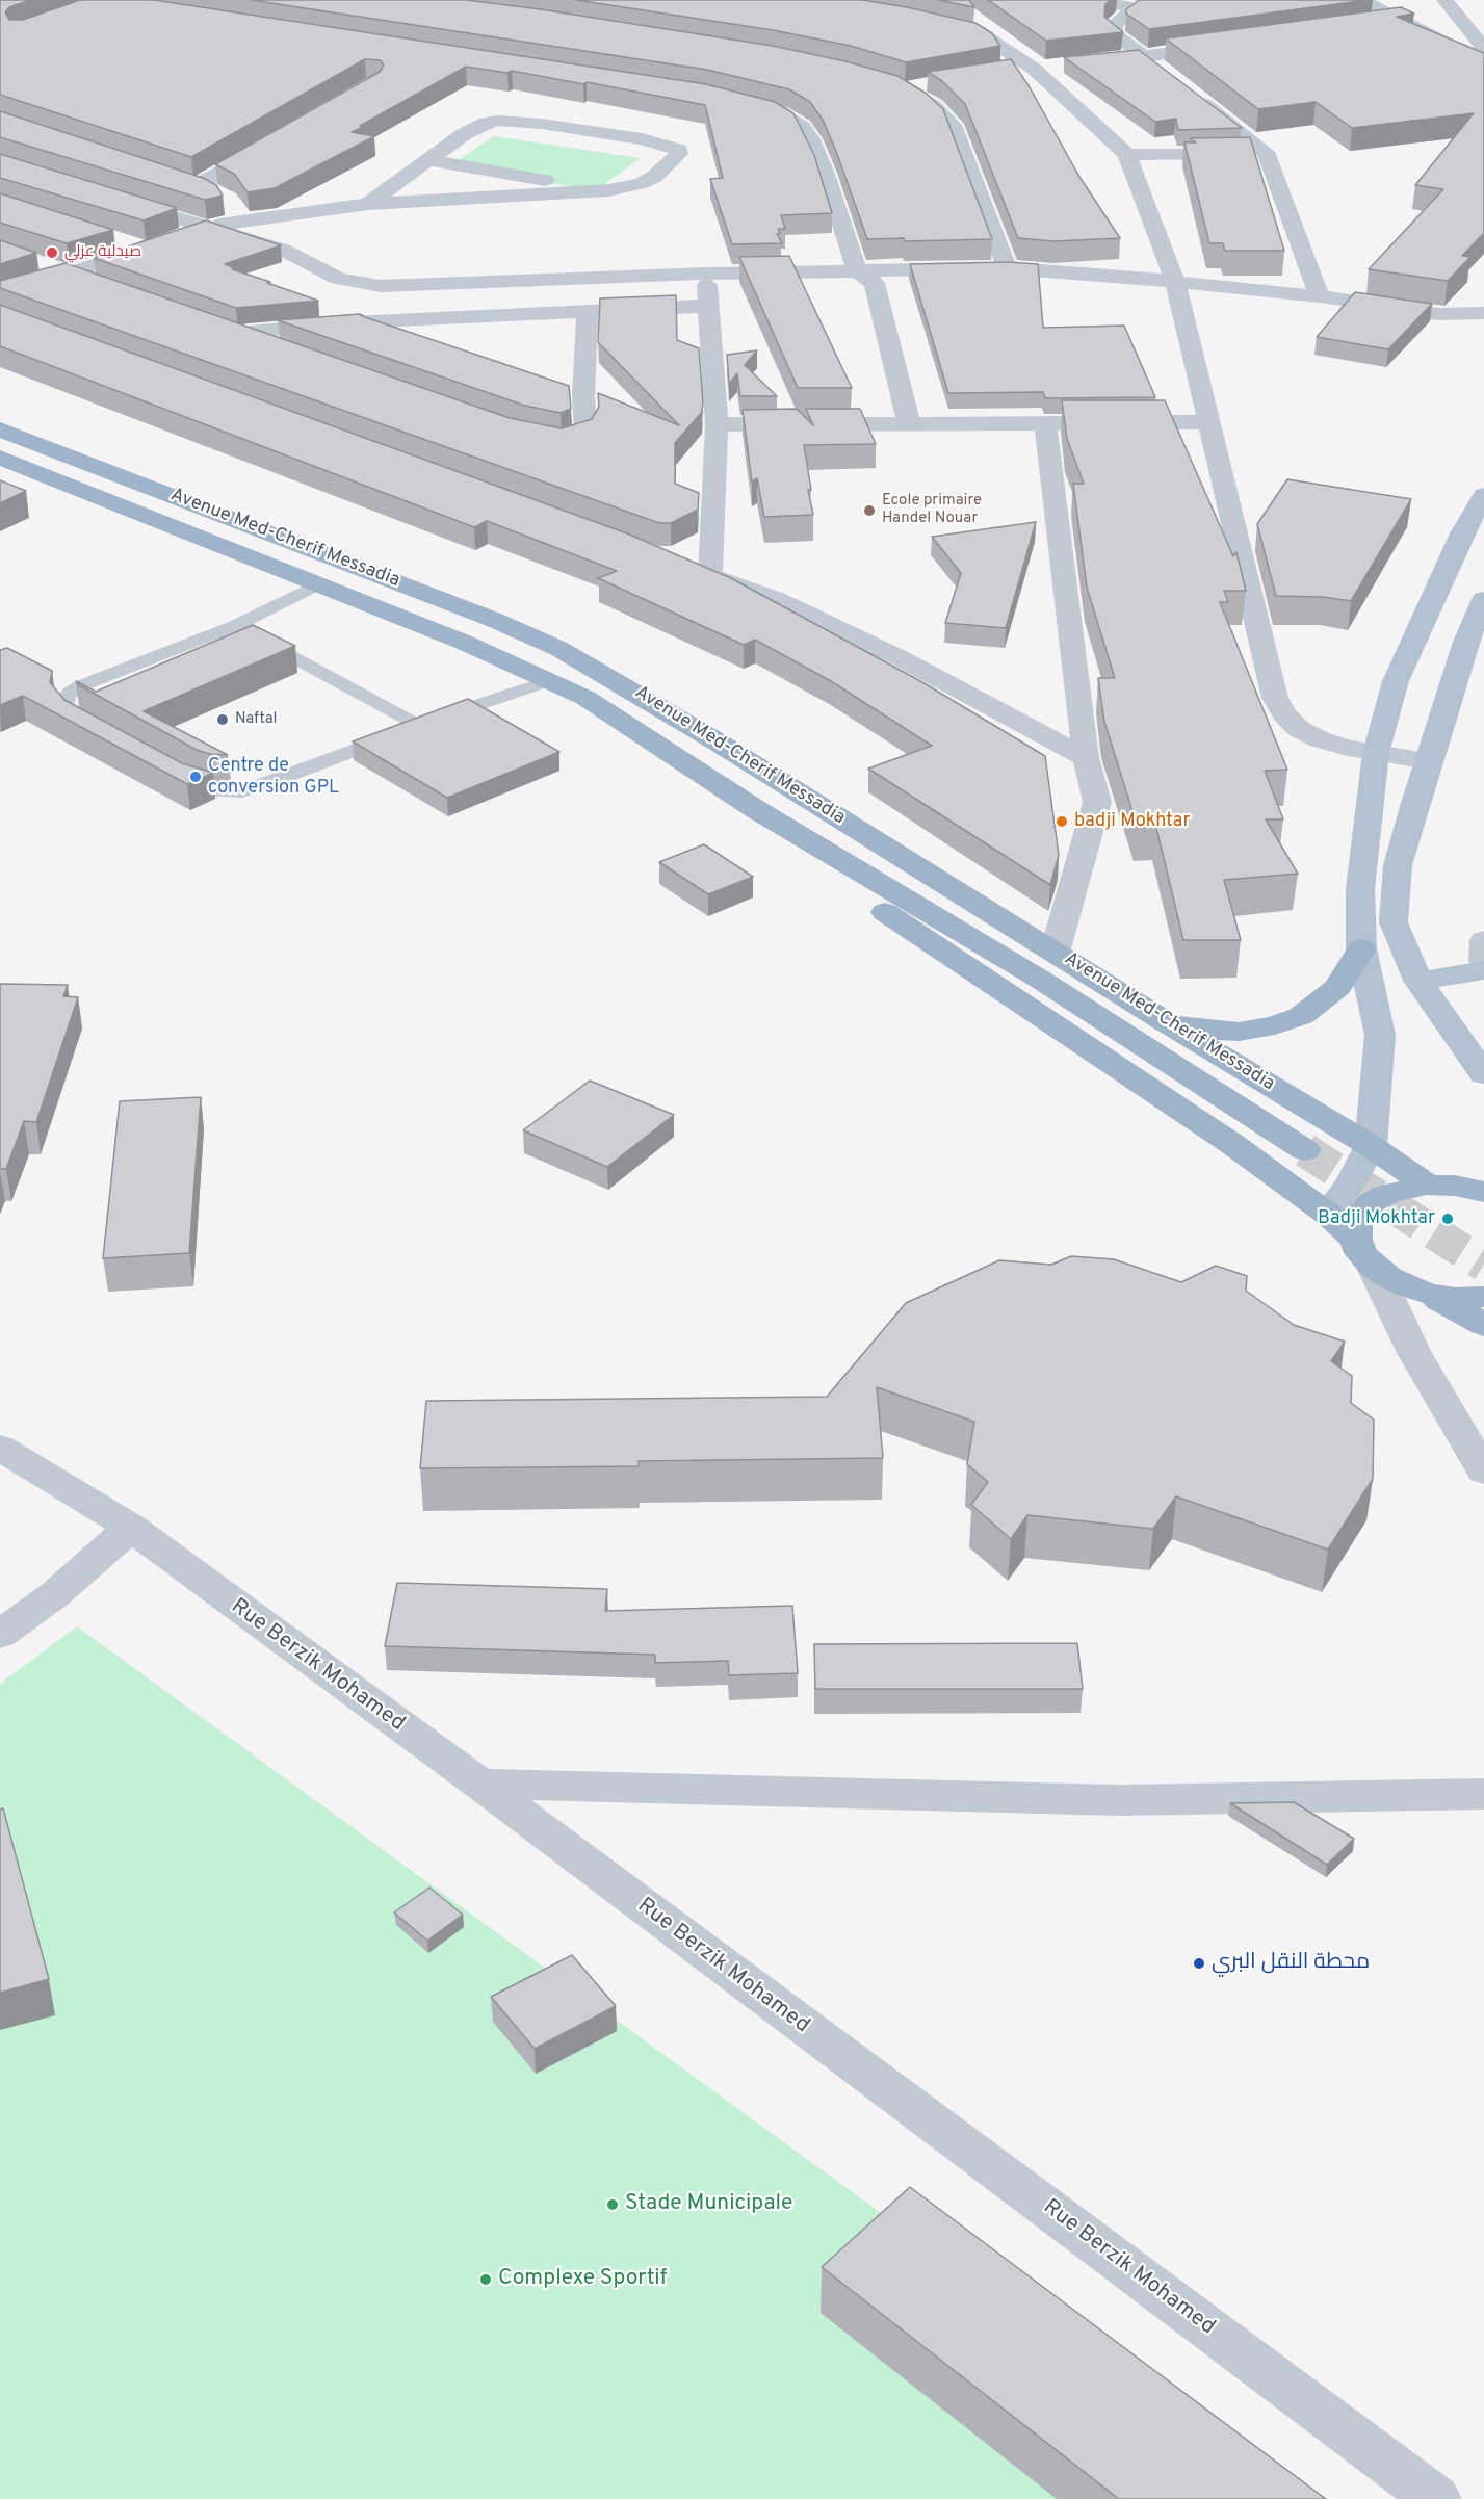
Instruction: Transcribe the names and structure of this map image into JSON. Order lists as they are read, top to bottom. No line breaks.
{"streets":{"highway":["Avenue Med-Cherif Messadia"],"street":["Rue Berzik Mohamed"]},"places":["صيدلية عزلي","Ecole primaire Handel Nouar","Naftal","Centre de conversion GPL","badji Mokhtar","Badji Mokhtar","محطة النقل البري","Stade Municipale","Complexe Sportif"]}
